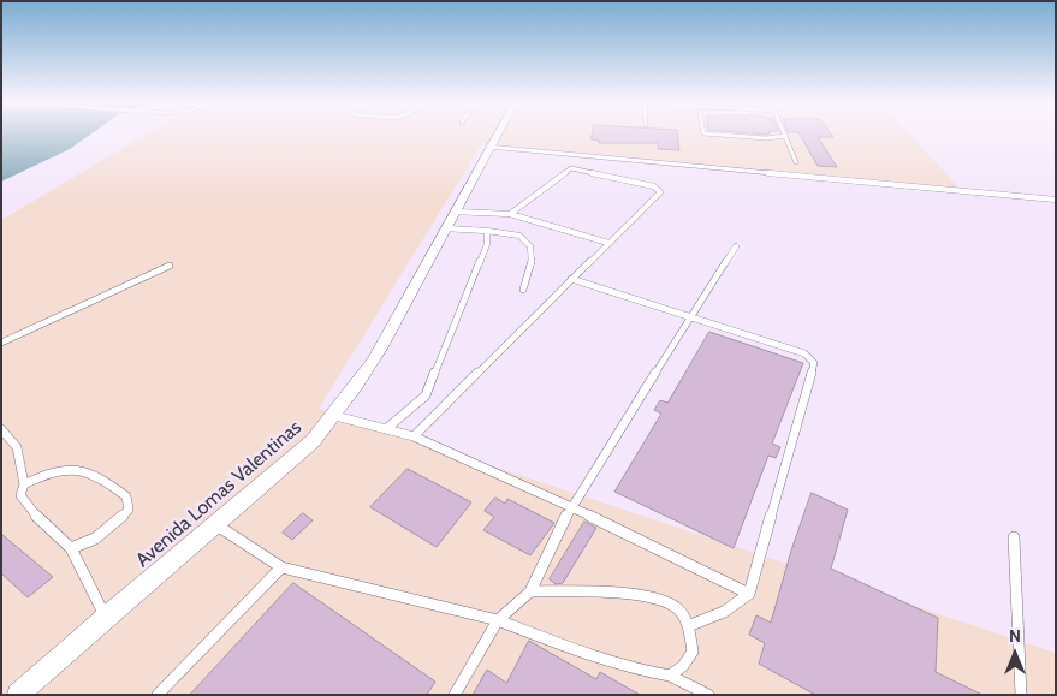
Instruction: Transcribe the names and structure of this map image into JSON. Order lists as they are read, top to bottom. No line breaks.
{"streets":{"street":["Avenida Lomas Valentinas"]},"north":"top"}
